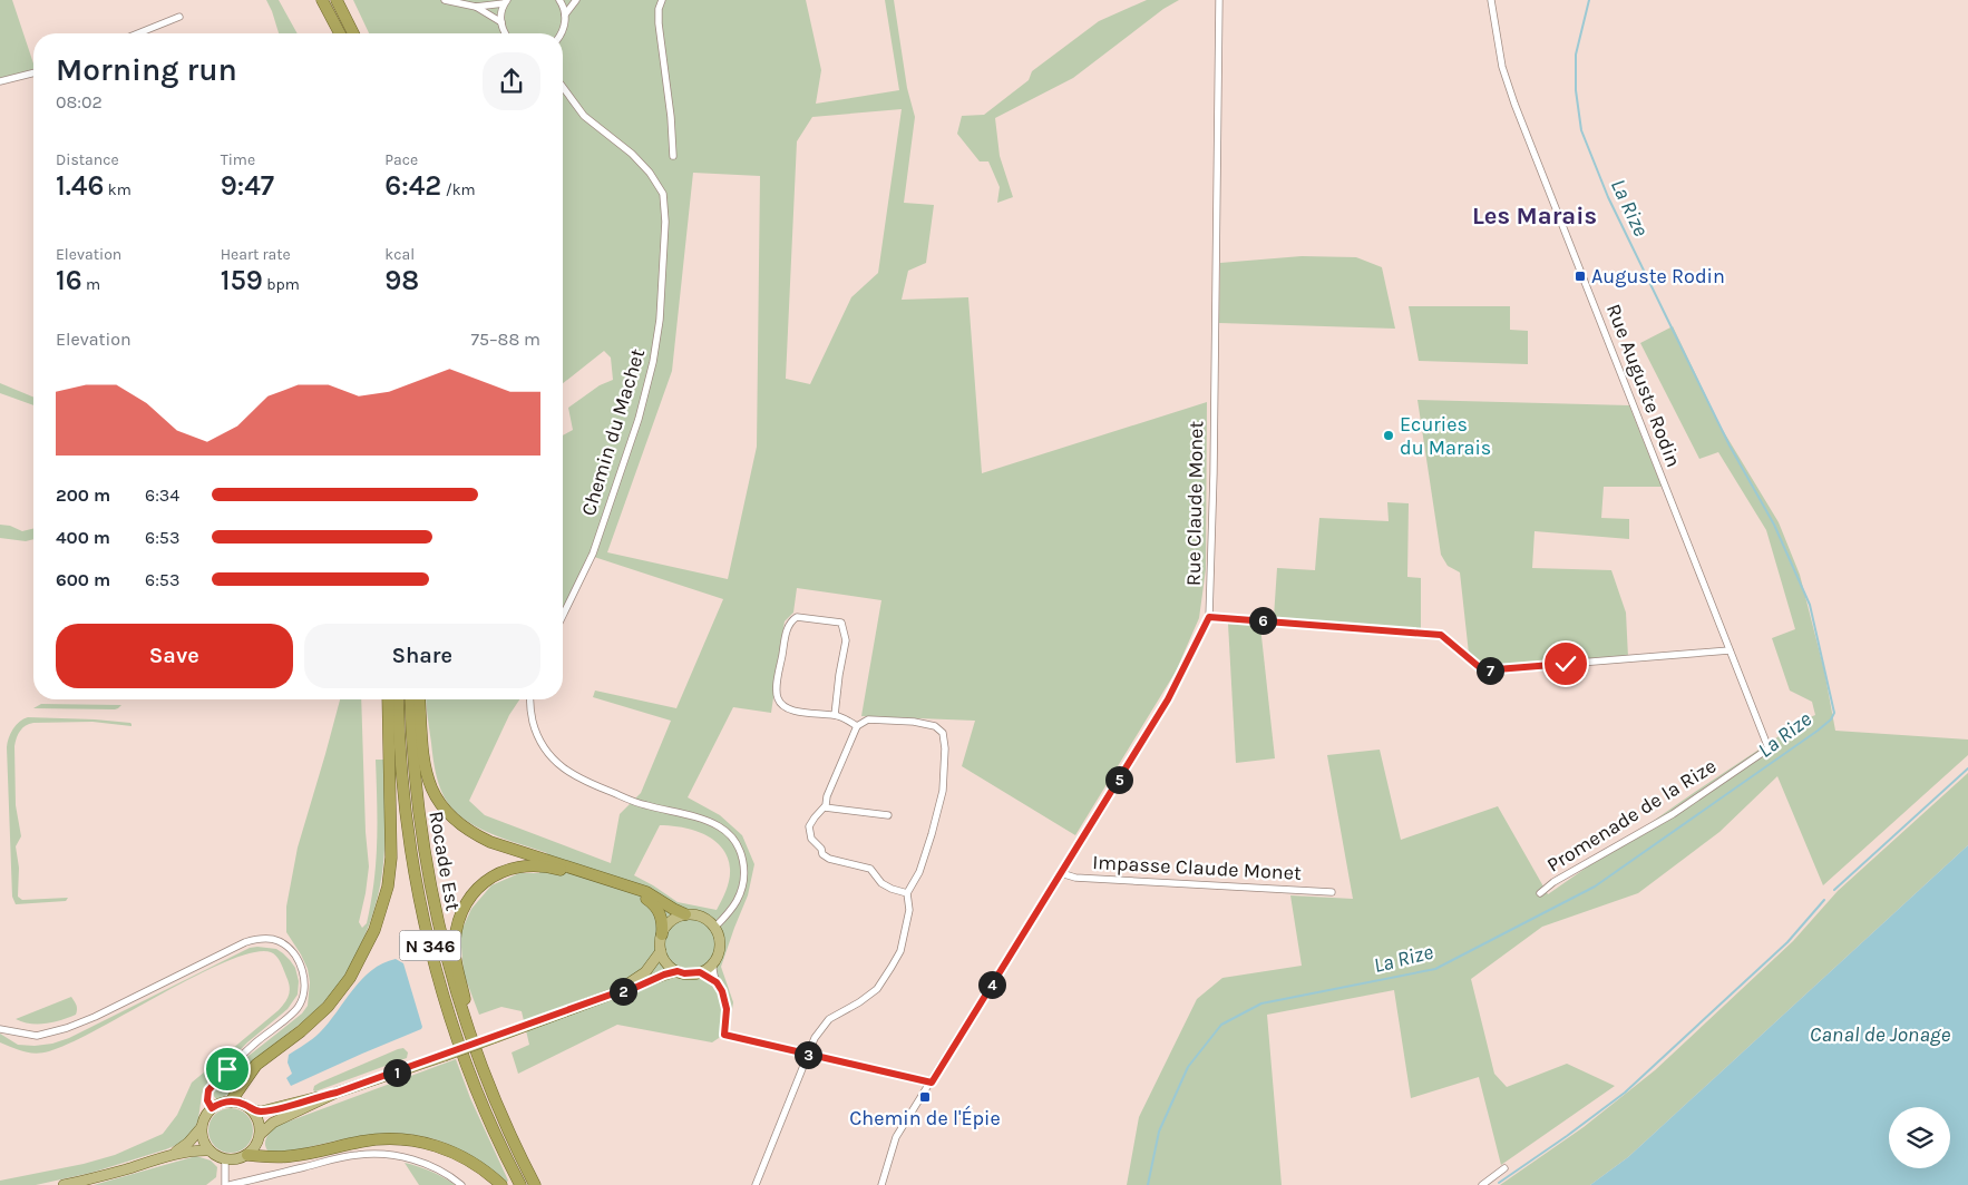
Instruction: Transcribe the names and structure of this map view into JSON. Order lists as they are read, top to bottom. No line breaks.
{"streets":{"highway":["Rocade Est","N 346"],"street":["Rue Auguste Rodin","Chemin du Machet","Rue Claude Monet","Promenade de la Rize","Impasse Claude Monet"]},"crossings":[["Rue Auguste Rodin","Promenade de la Rize"],["Rue Claude Monet","Impasse Claude Monet"]],"districts":["Les Marais"],"water":["La Rize","Canal de Jonage"],"places":{"transit":["Auguste Rodin","Chemin de l'Épie"],"other":["Ecuries du Marais"]},"page":{"heading":["Morning run","08:02"],"stats":[["Distance","1.46 km"],["Time","9:47"],["Pace","6:42 /km"],["Elevation","16 m"],["Heart rate","159 bpm"],["kcal","98"]],"chart":["Elevation","75–88 m"],"list":[{"name":"200 m","note":"6:34"},{"name":"400 m","note":"6:53"},{"name":"600 m","note":"6:53"}],"pins":["6","7","5","4","2","3","1"],"buttons":["Save","Share"]}}
